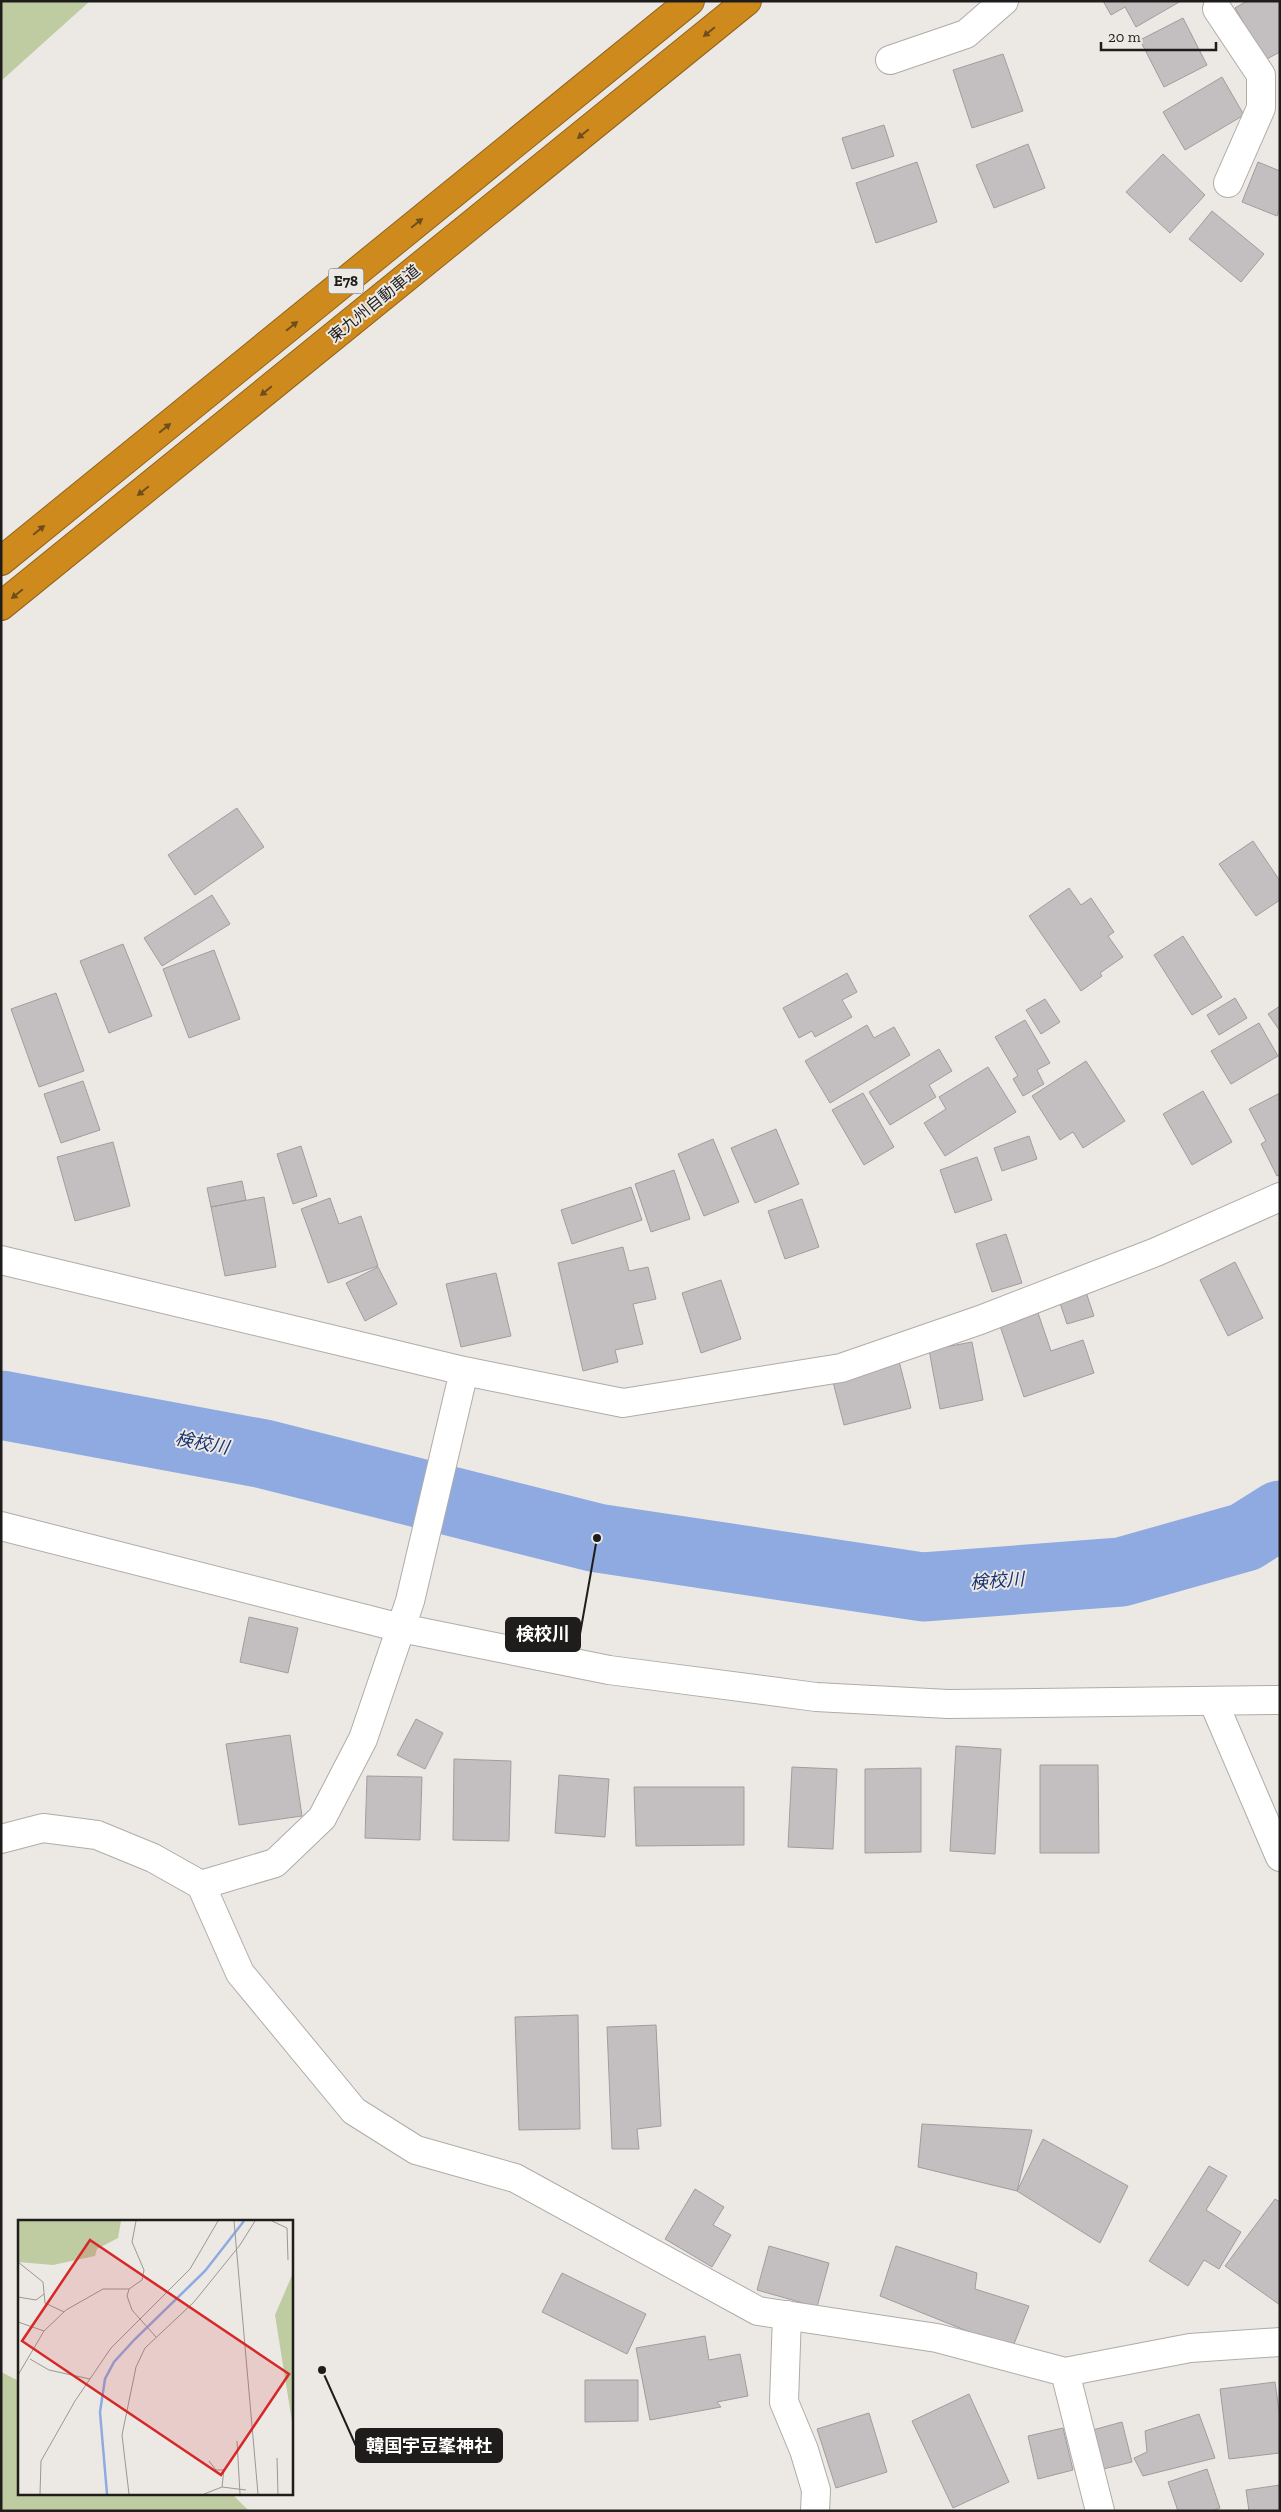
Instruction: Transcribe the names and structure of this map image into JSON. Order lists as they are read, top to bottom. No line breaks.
{"streets":{"highway":["E78","東九州自動車道"]},"water":["検校川"],"places":["検校川","韓国宇豆峯神社"],"scale_bar":"20 m"}
